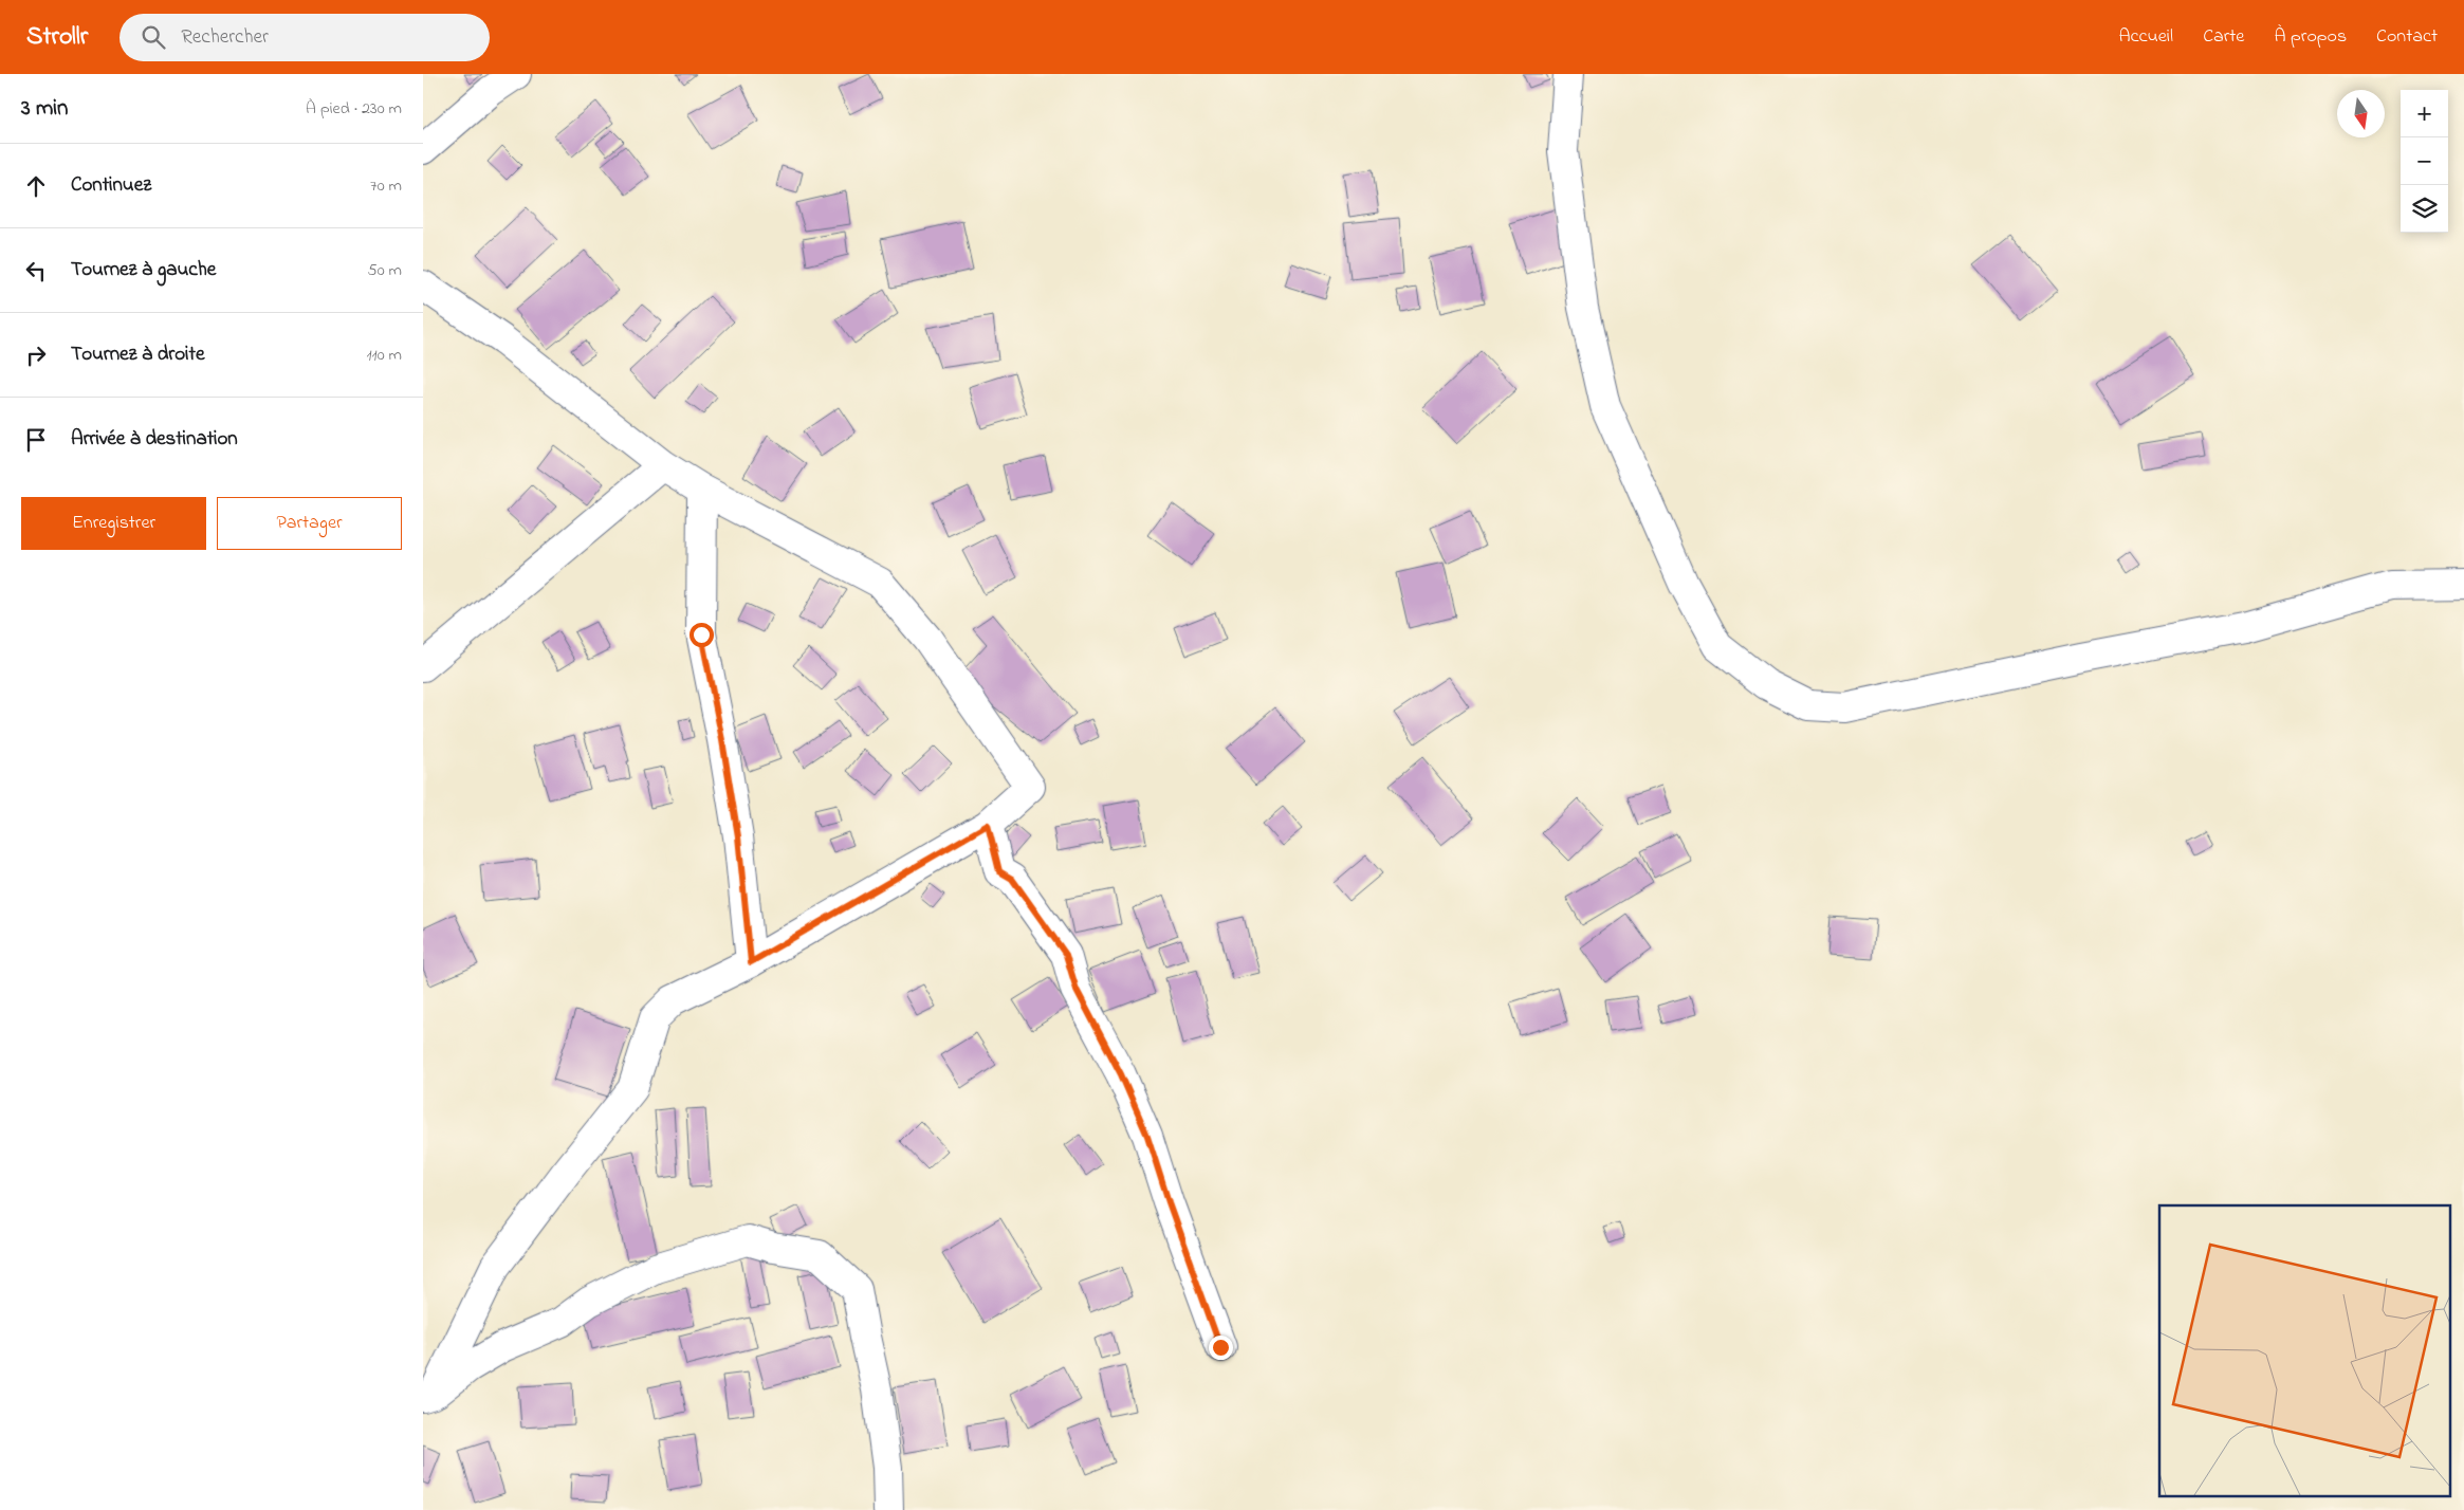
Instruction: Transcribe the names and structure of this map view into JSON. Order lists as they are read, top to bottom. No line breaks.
{"north":"bottom","page":{"header":"Strollr","search":"Rechercher","nav":["Accueil","Carte","À propos","Contact"],"heading":["3 min","À pied · 230 m"],"map_buttons":["+","−"],"list":[["Continuez","70 m"],["Tournez à gauche","50 m"],["Tournez à droite","110 m"],"Arrivée à destination"],"buttons":["Enregistrer","Partager"]}}
